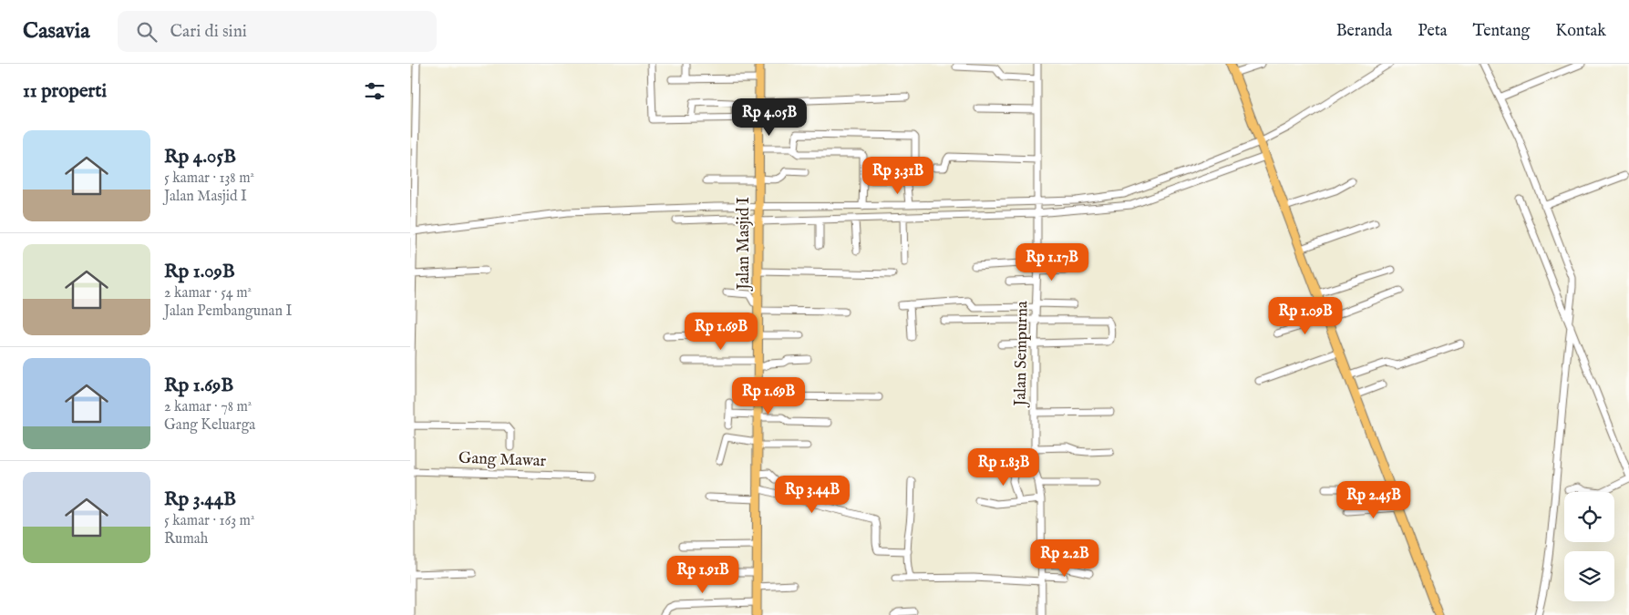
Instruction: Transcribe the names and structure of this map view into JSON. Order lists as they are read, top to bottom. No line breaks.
{"streets":{"main road":["Jalan Masjid I"],"street":["Jalan Sempurna","Gang Mawar"]},"page":{"header":"Casavia","search":"Cari di sini","nav":["Beranda","Peta","Tentang","Kontak"],"heading":"11 properti","price":["Rp 4.05B","Rp 3.31B","Rp 1.17B","Rp 1.09B","Rp 1.69B","Rp 1.69B","Rp 1.83B","Rp 3.44B","Rp 2.45B","Rp 2.2B","Rp 1.91B"],"list":[{"name":"Rp 4.05B","note":"5 kamar · 138 m² · Jalan Masjid I"},{"name":"Rp 1.09B","note":"2 kamar · 54 m² · Jalan Pembangunan I"},{"name":"Rp 1.69B","note":"2 kamar · 78 m² · Gang Keluarga"},{"name":"Rp 3.44B","note":"5 kamar · 163 m² · Rumah"}]}}
